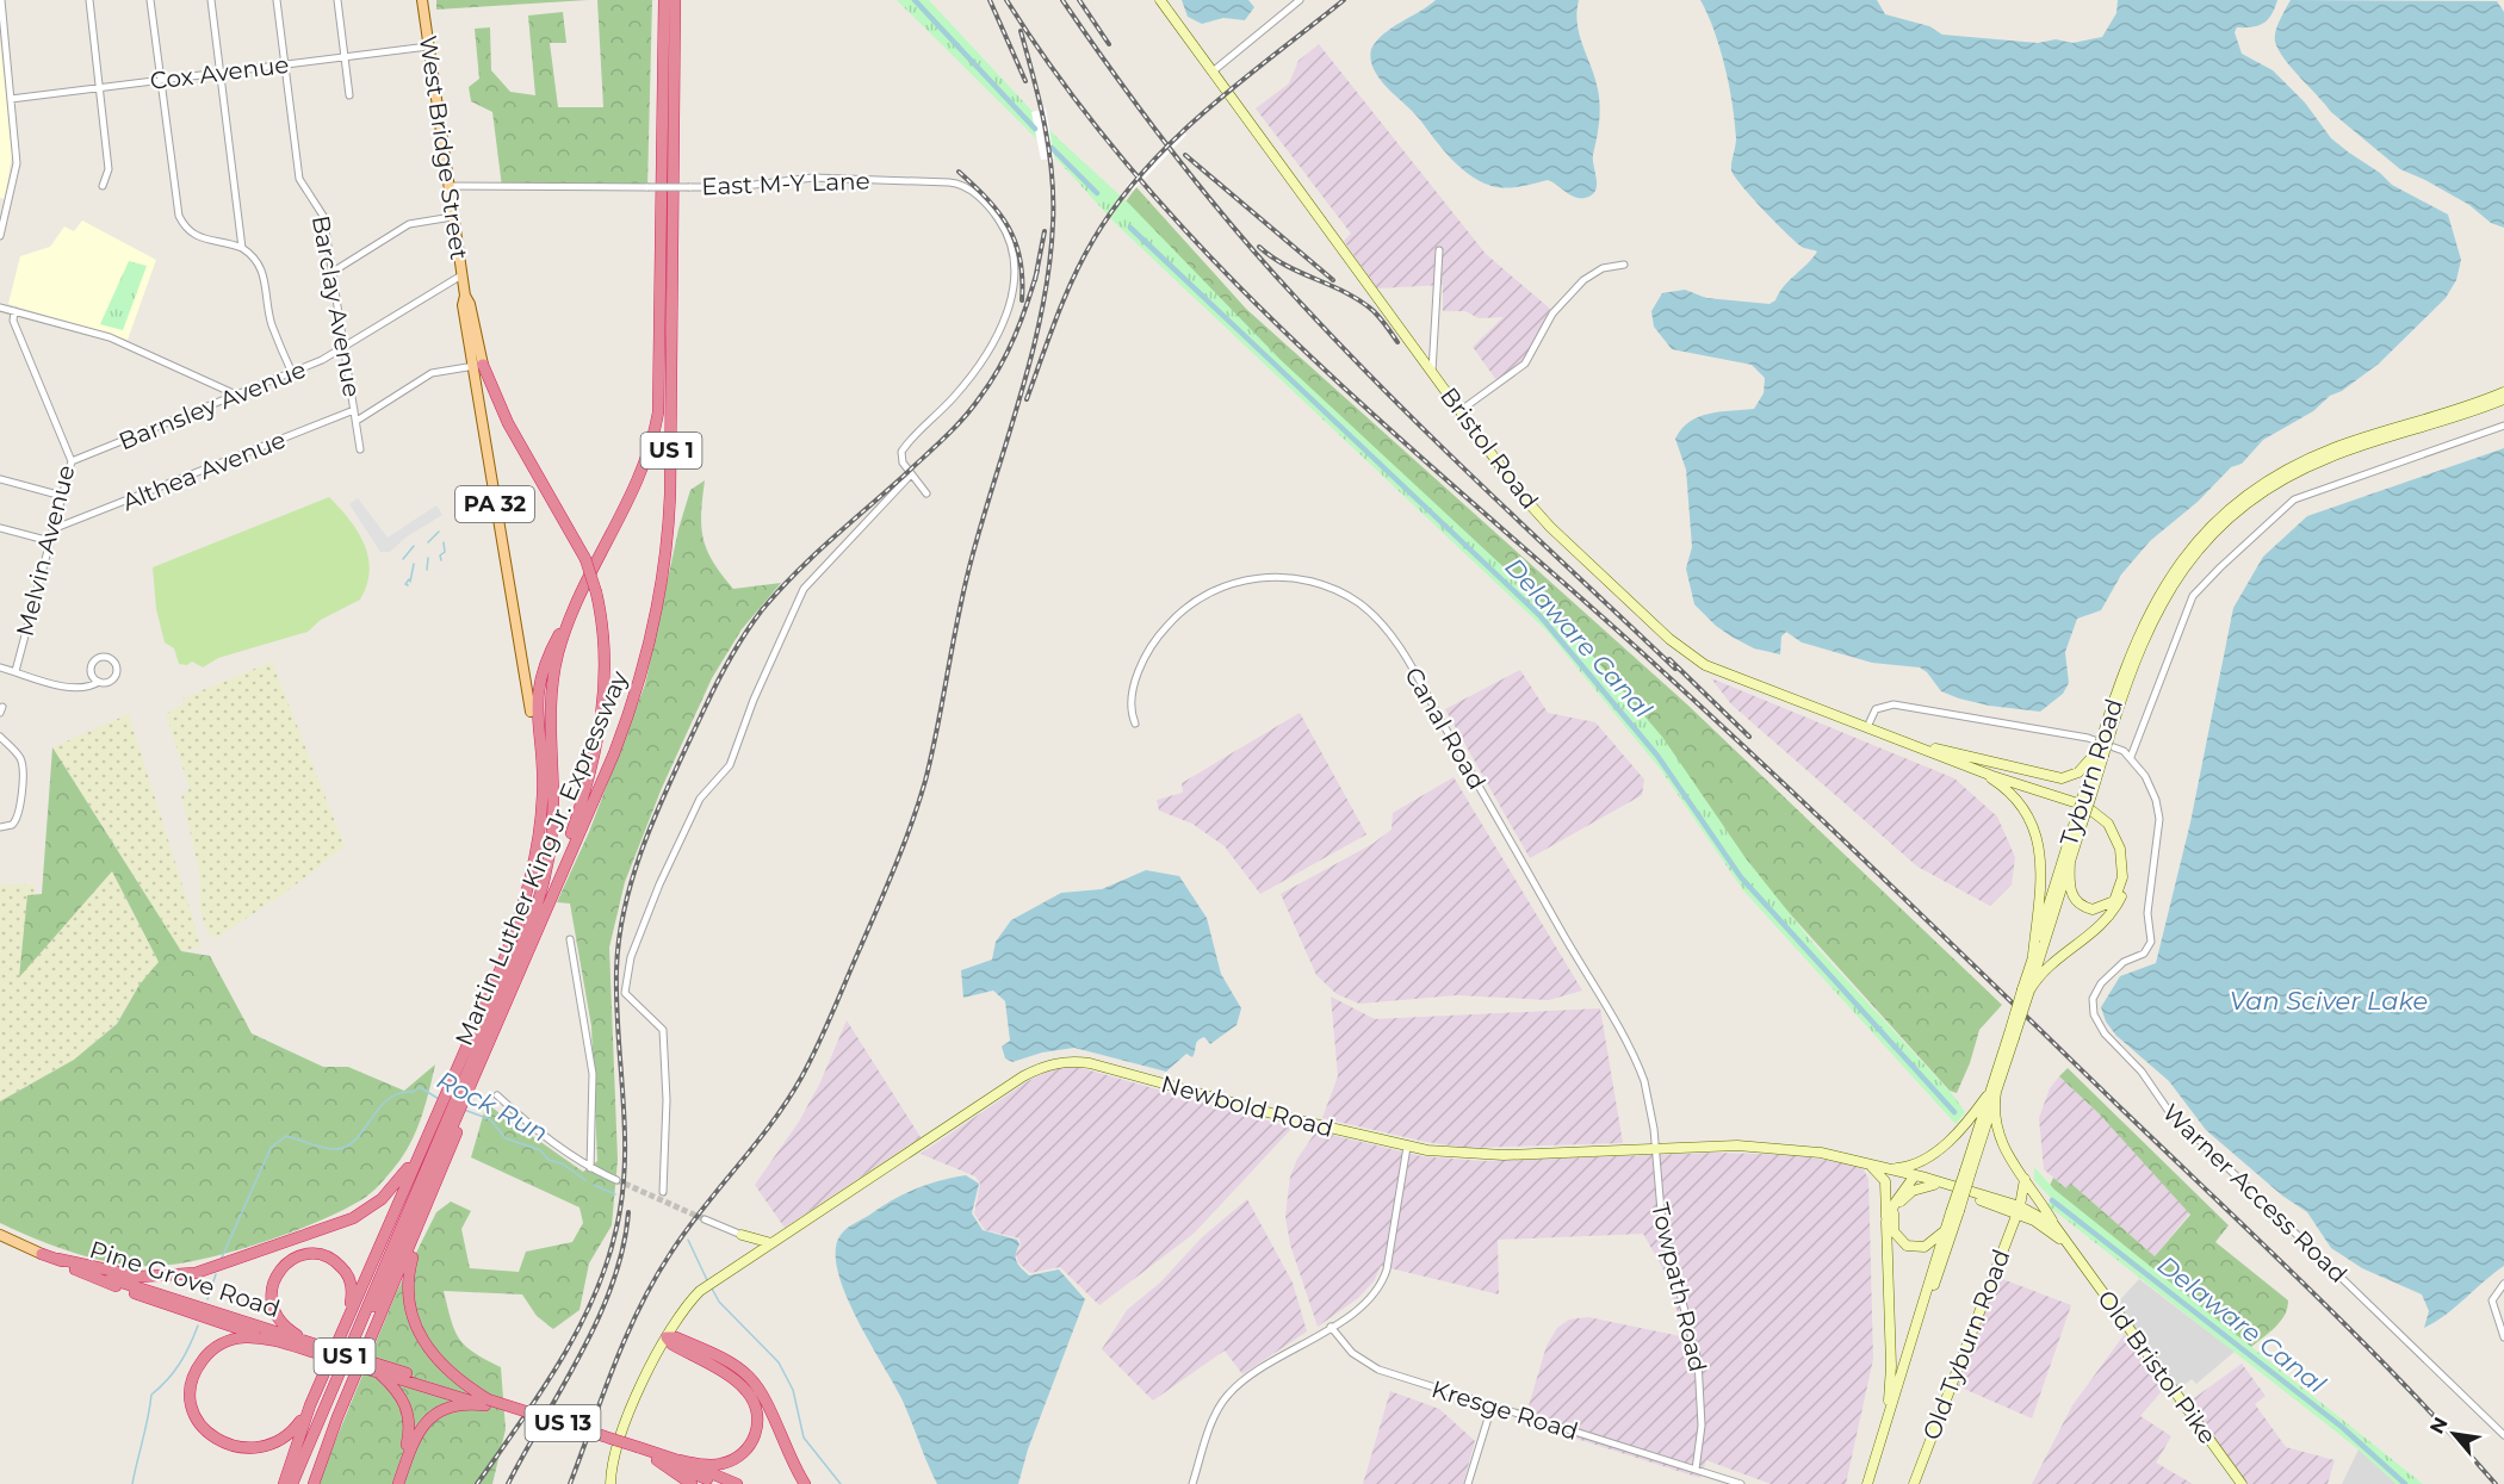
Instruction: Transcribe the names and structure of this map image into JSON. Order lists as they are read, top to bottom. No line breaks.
{"streets":{"highway":["US 1","Martin Luther King Jr. Expressway","Pine Grove Road","US 13"],"main road":["West Bridge Street","Bristol Road","PA 32","Tyburn Road","Newbold Road","Old Tyburn Road","Old Bristol Pike"],"street":["Cox Avenue","East M-Y Lane","Barclay Avenue","Barnsley Avenue","Althea Avenue","Melvin Avenue","Canal Road","Warner Access Road","Towpath Road","Kresge Road"]},"crossings":[["Cox Avenue","West Bridge Street"],["Cox Avenue","Barclay Avenue"],["West Bridge Street","East M-Y Lane"],["West Bridge Street","Barnsley Avenue"],["Barclay Avenue","Barnsley Avenue"],["Barclay Avenue","Althea Avenue"],["Barnsley Avenue","Melvin Avenue"],["Althea Avenue","Melvin Avenue"],["Canal Road","Newbold Road"],["Canal Road","Towpath Road"],["Newbold Road","Towpath Road"],["Newbold Road","Old Tyburn Road"],["Newbold Road","Old Bristol Pike"],["Pine Grove Road","US 13"],["Towpath Road","Kresge Road"],["Old Tyburn Road","Old Bristol Pike"]],"water":["Delaware Canal","Van Sciver Lake","Rock Run"],"north":"top left"}
